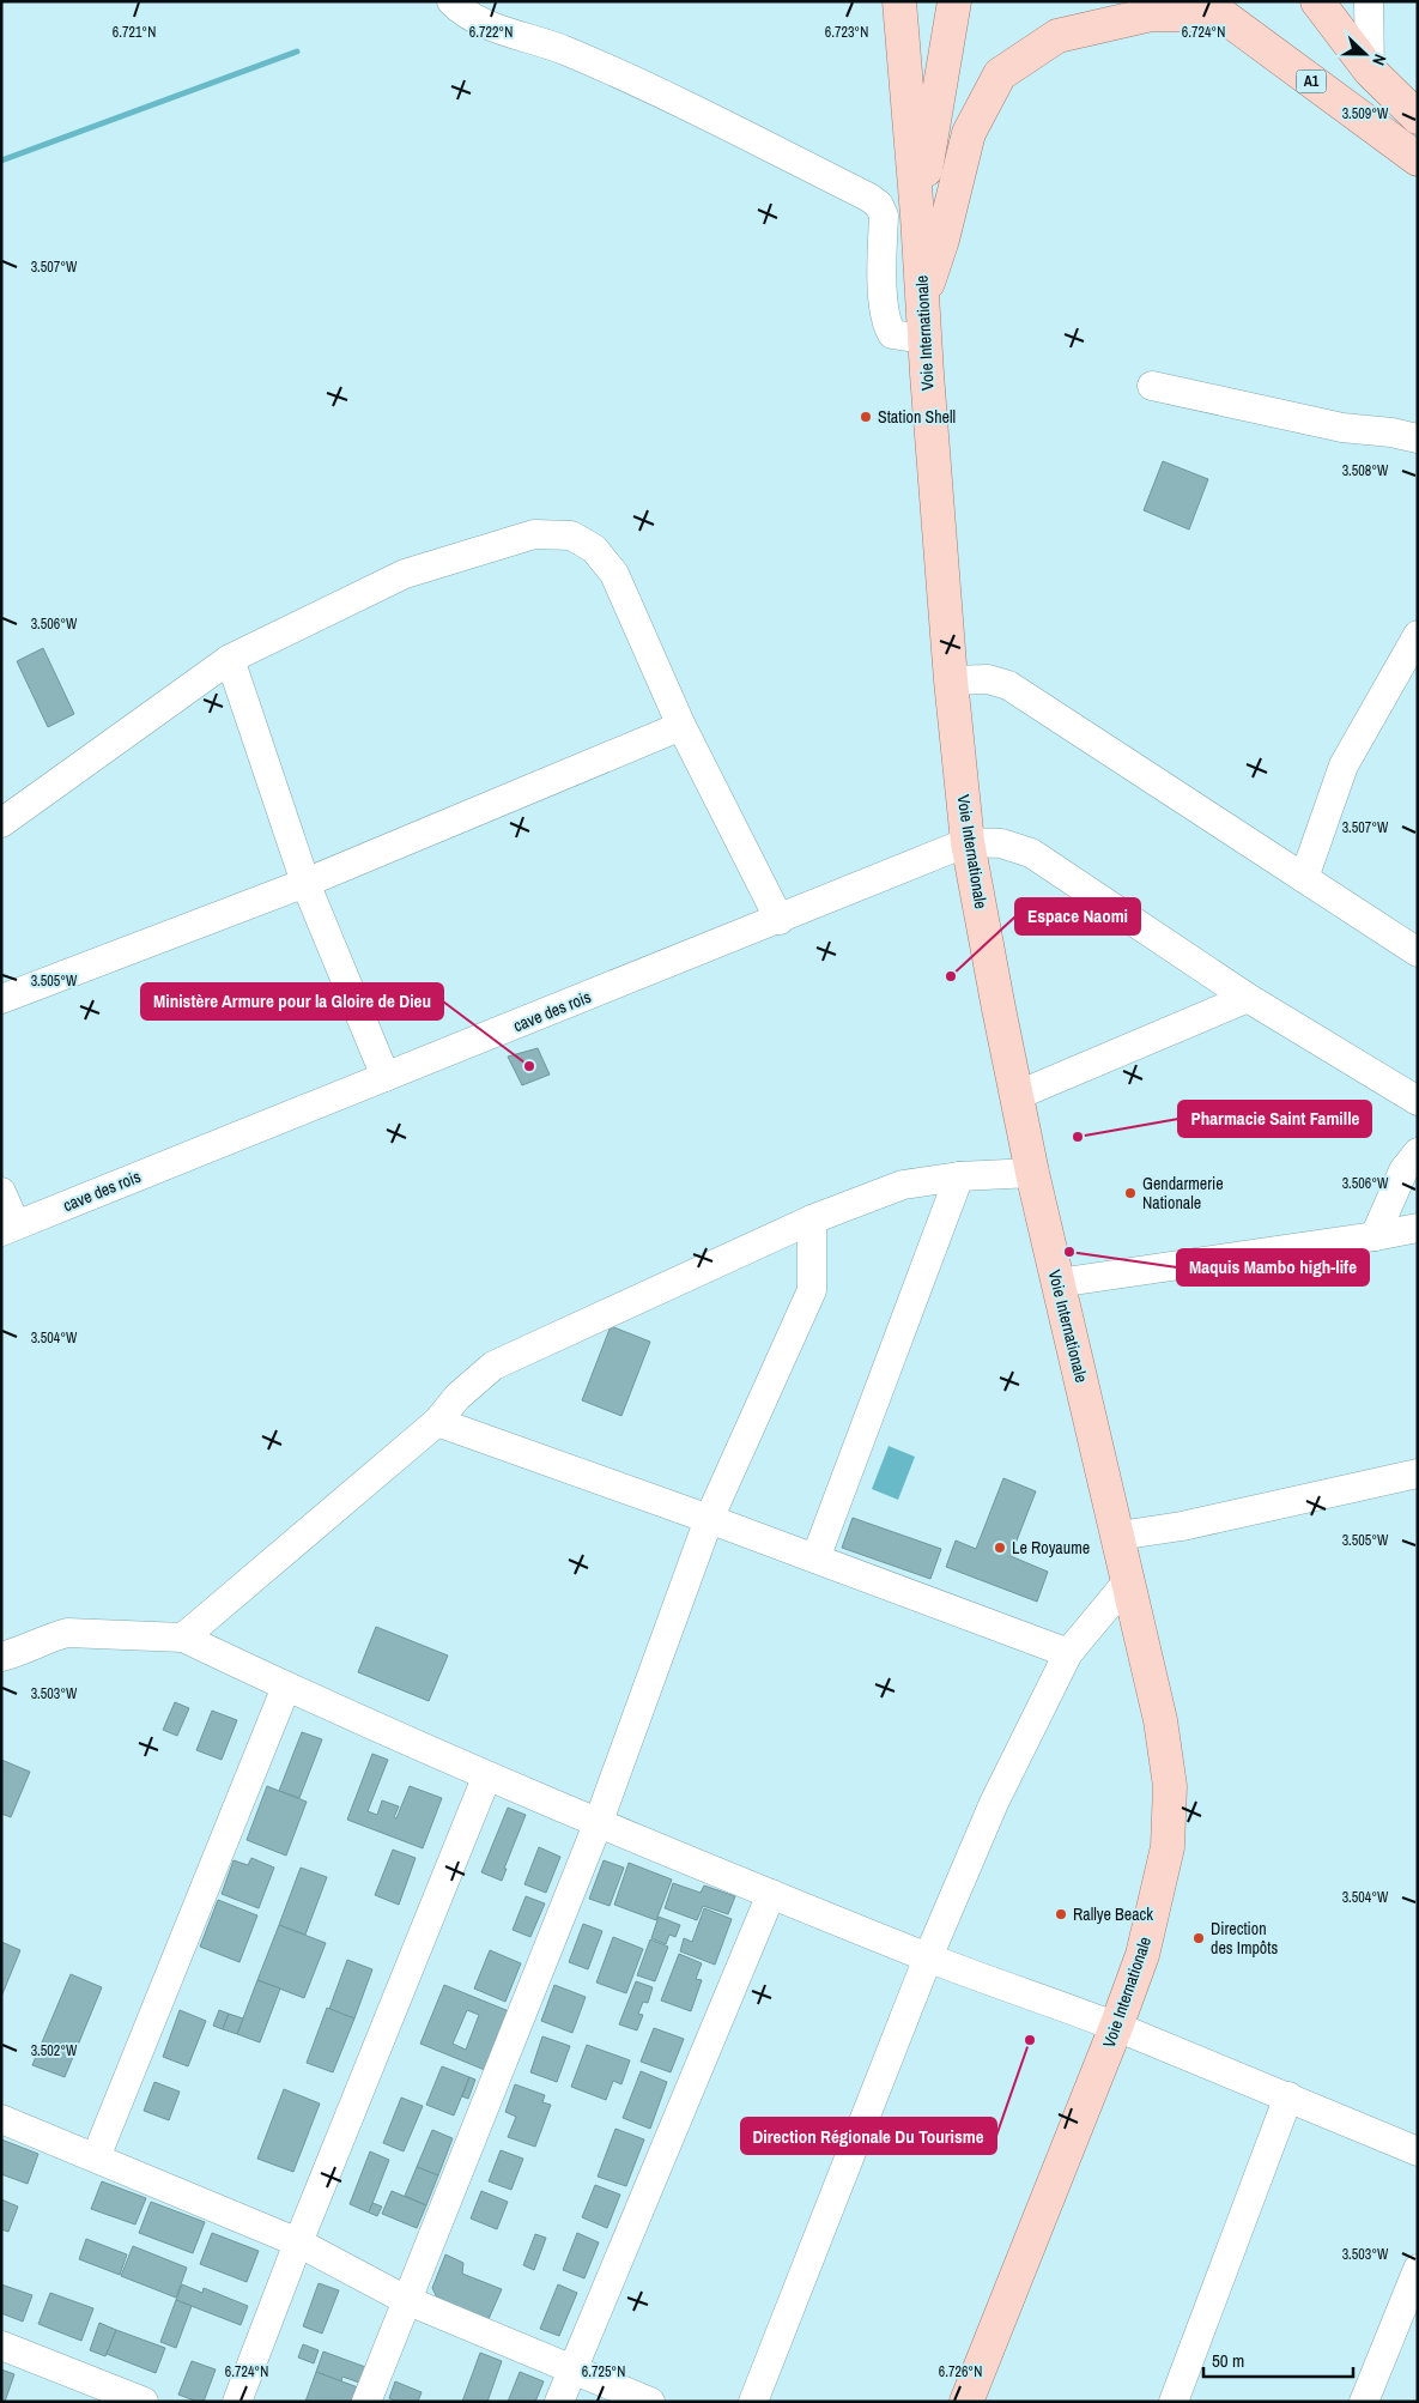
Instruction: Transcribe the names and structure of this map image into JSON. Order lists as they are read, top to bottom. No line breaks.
{"streets":{"main road":["A1","Voie Internationale"],"street":["cave des rois"]},"crossings":[["Voie Internationale","cave des rois"]],"places":["Station Shell","Espace Naomi","Ministère Armure pour la Gloire de Dieu","Pharmacie Saint Famille","Gendarmerie Nationale","Maquis Mambo high-life","Le Royaume","Rallye Beack","Direction des Impôts","Direction Régionale Du Tourisme"],"scale_bar":"50 m","north":"right","coordinates":["6.722°N","6.721°N","6.723°N","6.724°N","3.509°W","3.507°W","3.508°W","3.506°W","3.505°W","3.504°W","3.503°W","3.502°W","6.725°N","6.726°N"]}
